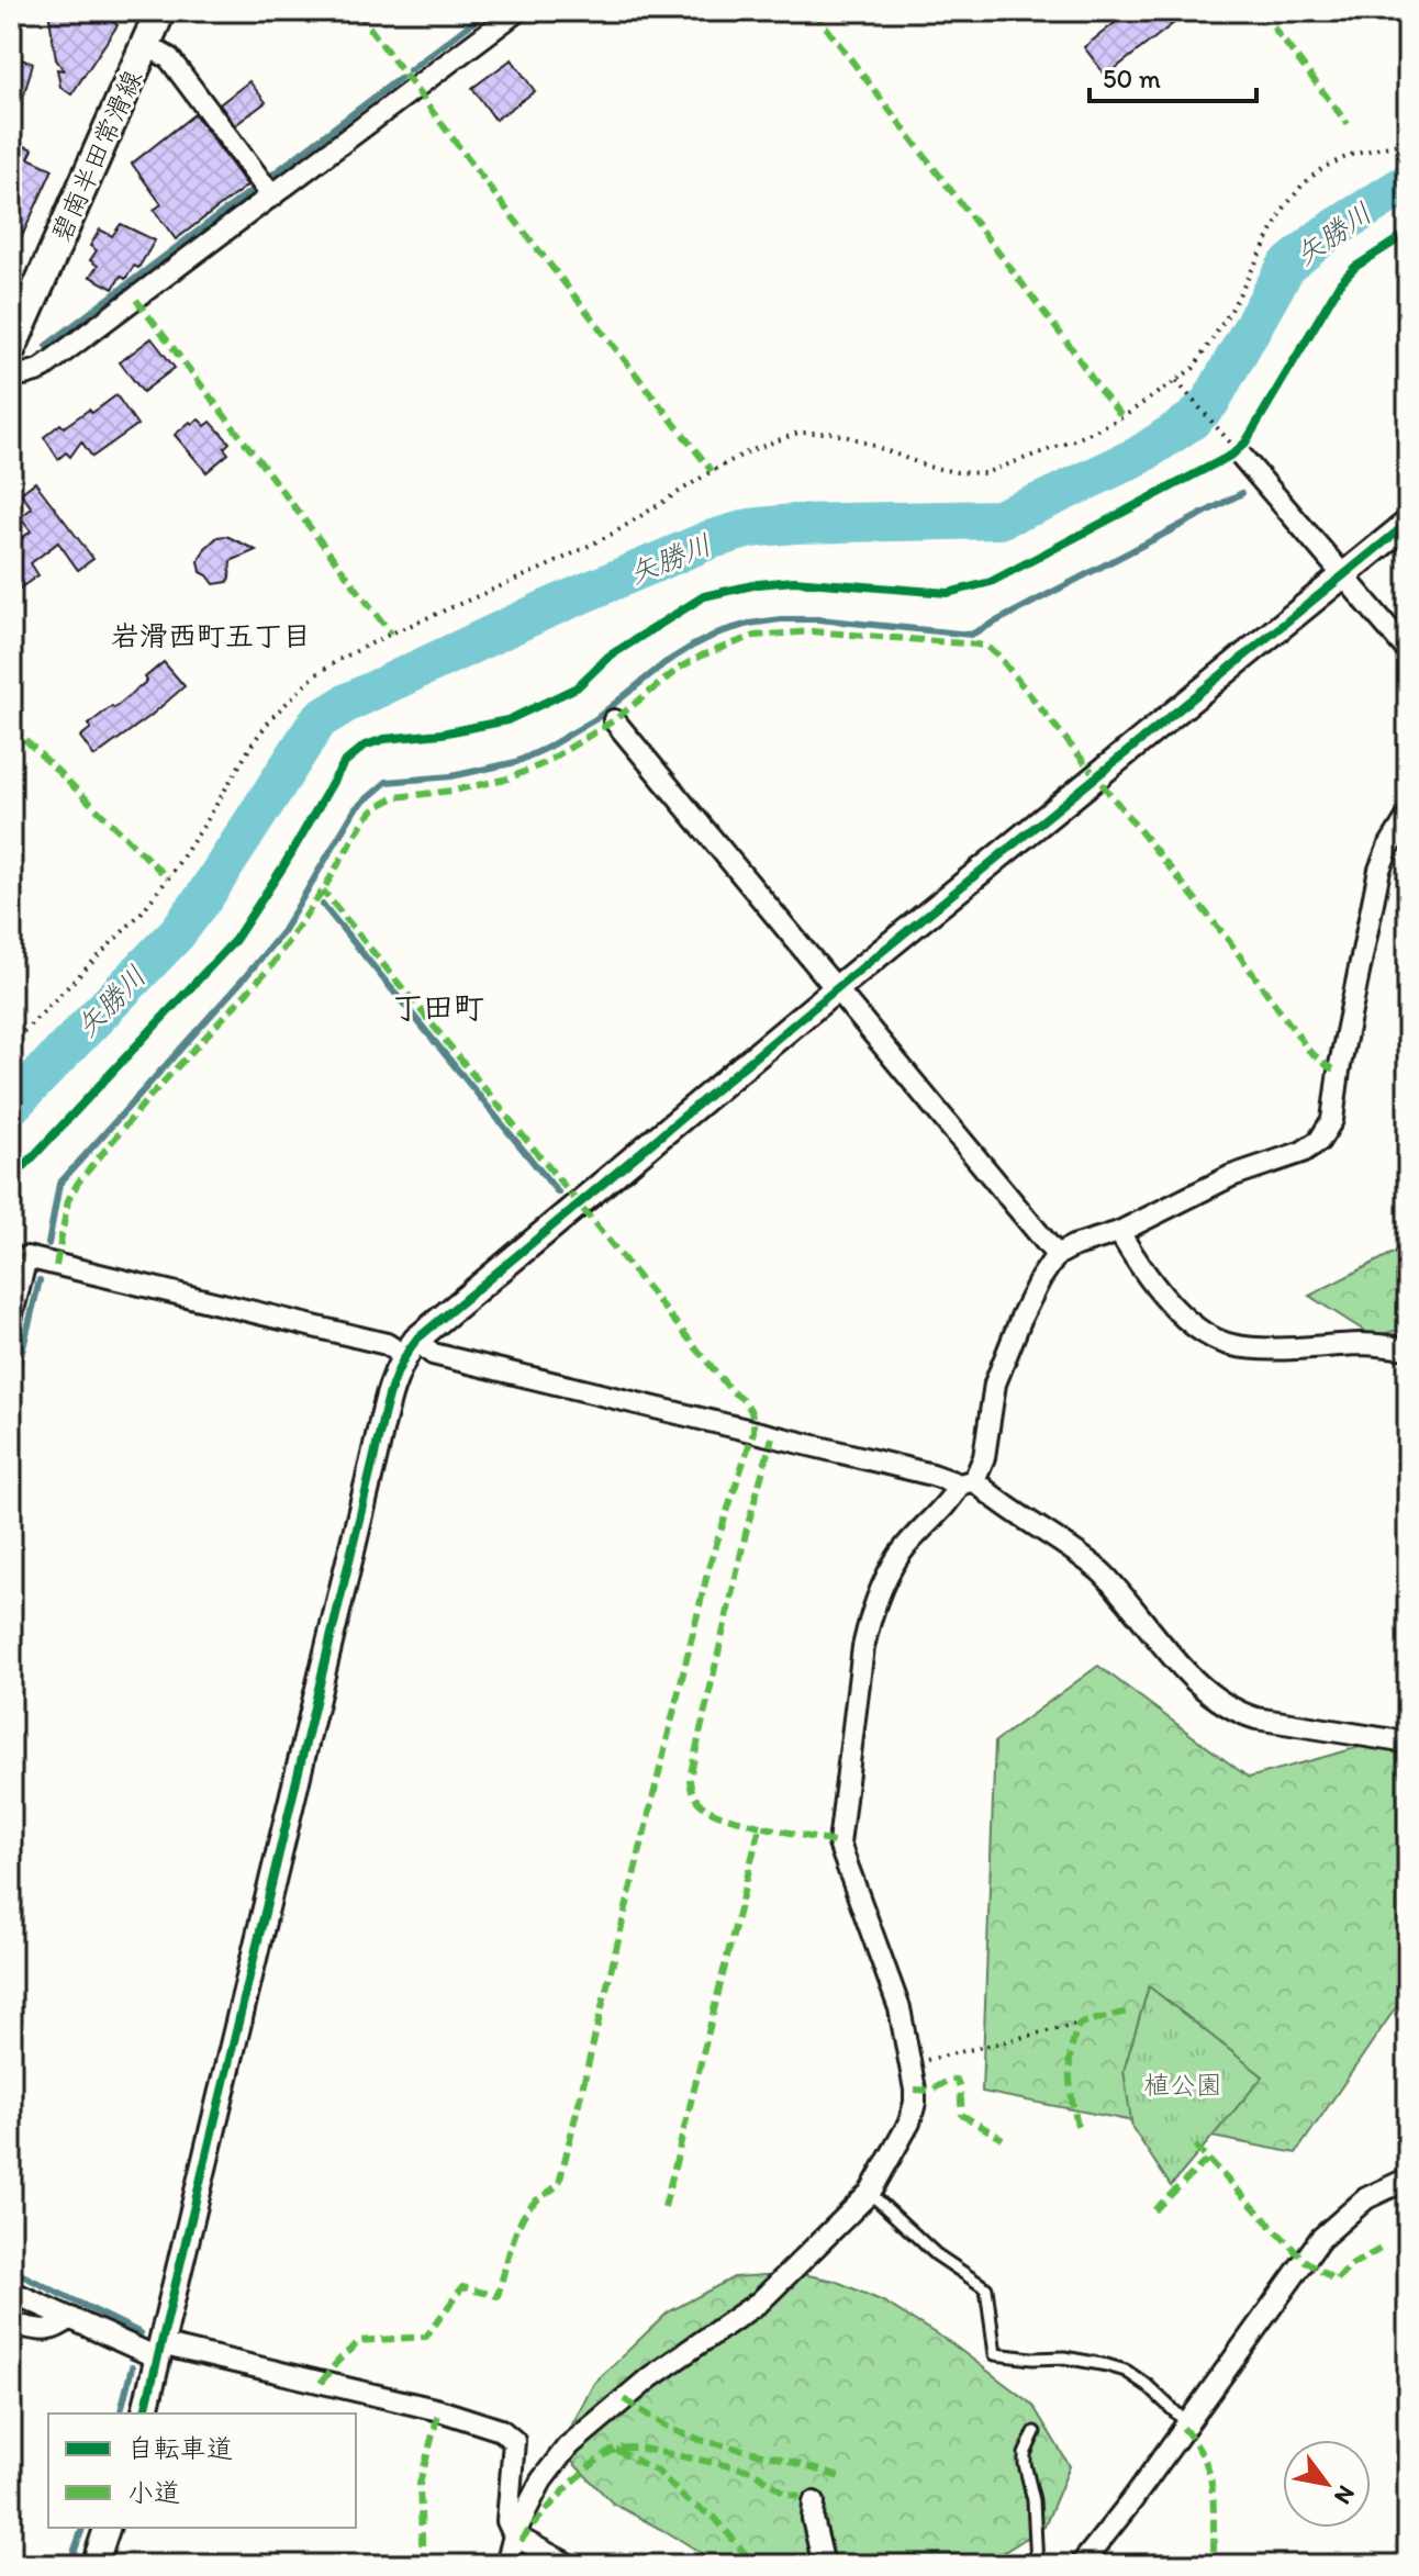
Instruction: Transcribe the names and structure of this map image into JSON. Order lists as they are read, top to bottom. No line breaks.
{"streets":{"main road":["碧南半田常滑線"]},"districts":["岩滑西町五丁目","丁田町"],"water":["矢勝川"],"parks":["植公園"],"legend":["自転車道","小道"],"scale_bar":"50 m","north":"bottom right"}
